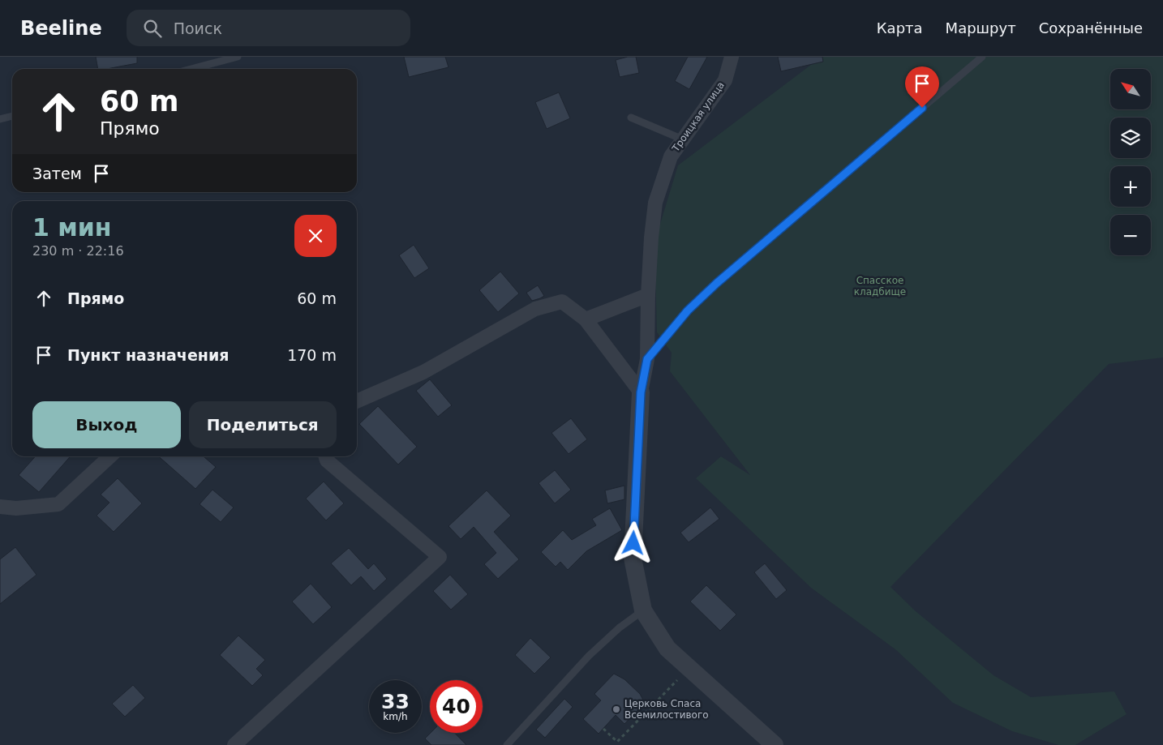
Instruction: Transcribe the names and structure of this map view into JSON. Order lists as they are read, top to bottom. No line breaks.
{"streets":{"street":["Троицкая улица"]},"parks":["Спасское кладбище"],"places":["Церковь Спаса Всемилостивого"],"north":"top left","page":{"header":"Beeline","search":"Поиск","nav":["Карта","Маршрут","Сохранённые"],"map_buttons":["+","−"],"turn":["60 m","Прямо"],"then":"Затем","heading":["1 мин","230 m · 22:16"],"list":[{"name":"Прямо","value":"60 m"},{"name":"Пункт назначения","value":"170 m"}],"buttons":["Выход","Поделиться"],"speed":"33 km/h","limit":"40"}}
